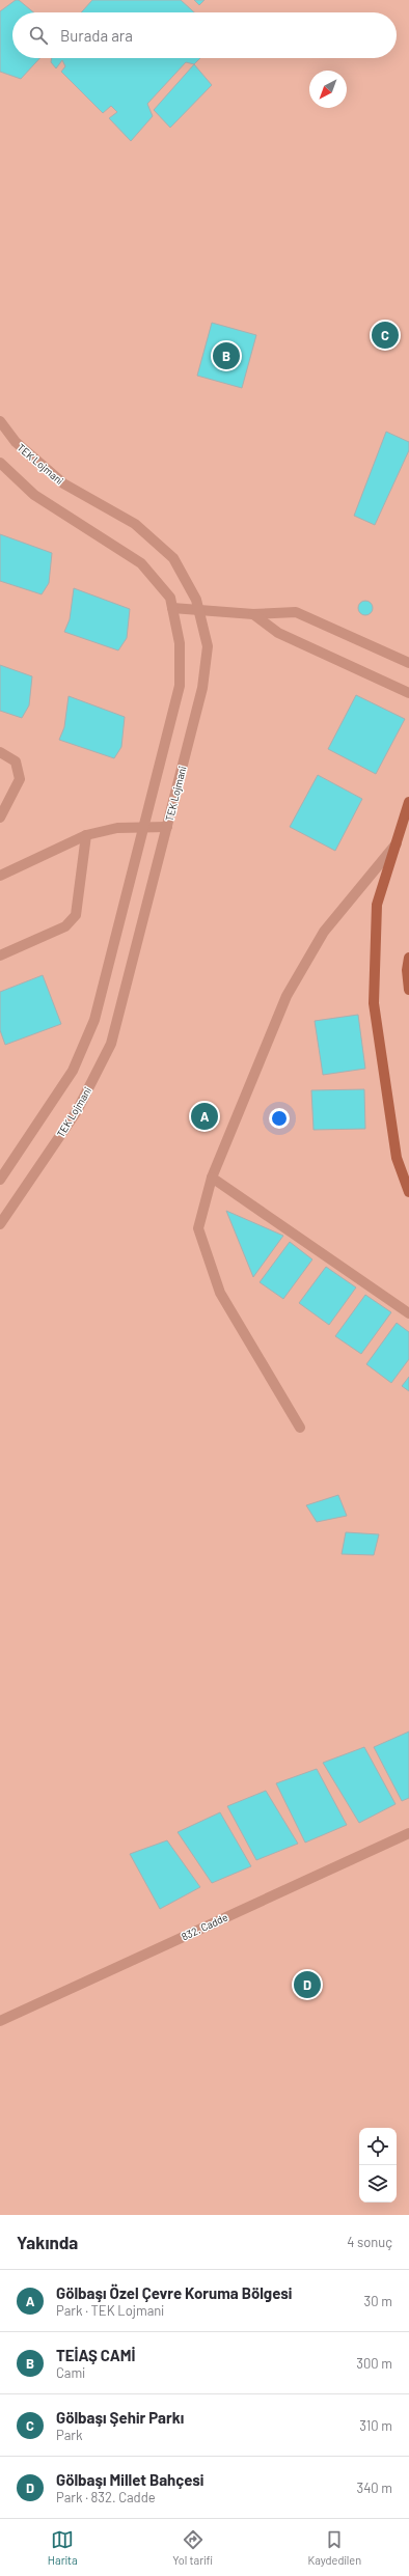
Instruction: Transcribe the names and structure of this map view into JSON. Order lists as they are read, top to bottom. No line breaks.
{"streets":{"street":["TEK Lojmani","832. Cadde"]},"north":"bottom left","page":{"search":"Burada ara","pins":["C","B","A","D"],"heading":["Yakında","4 sonuç"],"list":[{"mark":"A","name":"Gölbaşı Özel Çevre Koruma Bölgesi","note":"Park · TEK Lojmani","value":"30 m"},{"mark":"B","name":"TEİAŞ CAMİ","note":"Cami","value":"300 m"},{"mark":"C","name":"Gölbaşı Şehir Parkı","note":"Park","value":"310 m"},{"mark":"D","name":"Gölbaşı Millet Bahçesi","note":"Park · 832. Cadde","value":"340 m"}],"nav":["Harita","Yol tarifi","Kaydedilen"]}}
